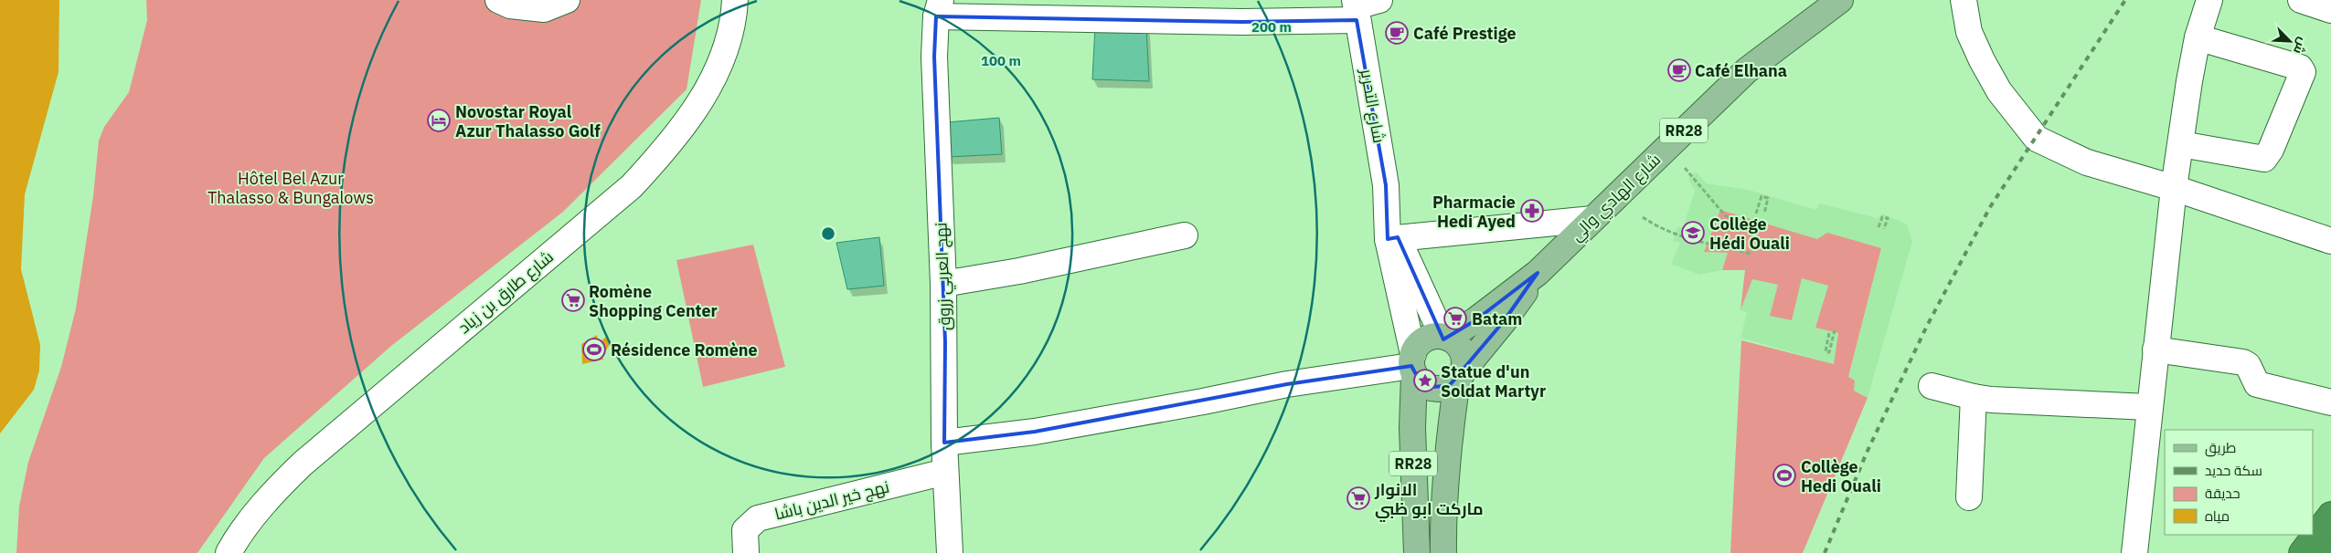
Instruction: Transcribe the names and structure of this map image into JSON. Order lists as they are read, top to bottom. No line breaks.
{"streets":{"main road":["RR28","شارع الهادي والي"],"street":["شارع التحرير","نهج العربي زروق","شارع طارق بن زياد","نهج خير الدين باشا"]},"crossings":[["شارع التحرير","RR28"],["شارع التحرير","شارع الهادي والي"],["RR28","شارع الهادي والي"],["نهج العربي زروق","نهج خير الدين باشا"]],"parks":["Hôtel Bel Azur Thalasso & Bungalows"],"places":{"cafe":["Café Prestige","Café Elhana"],"hotel":["Novostar Royal Azur Thalasso Golf"],"pharmacy":["Pharmacie Hedi Ayed"],"school or university":["Collège Hédi Ouali"],"supermarket":["Romène Shopping Center","Batam","الانوار ماركت ابو ظبي"],"sports":["Résidence Romène","Collège Hedi Ouali"],"place":["Statue d'un Soldat Martyr"]},"legend":["طريق","سكة حديد","حديقة","مياه"],"north":"bottom right","rings":["200 m","100 m"]}
